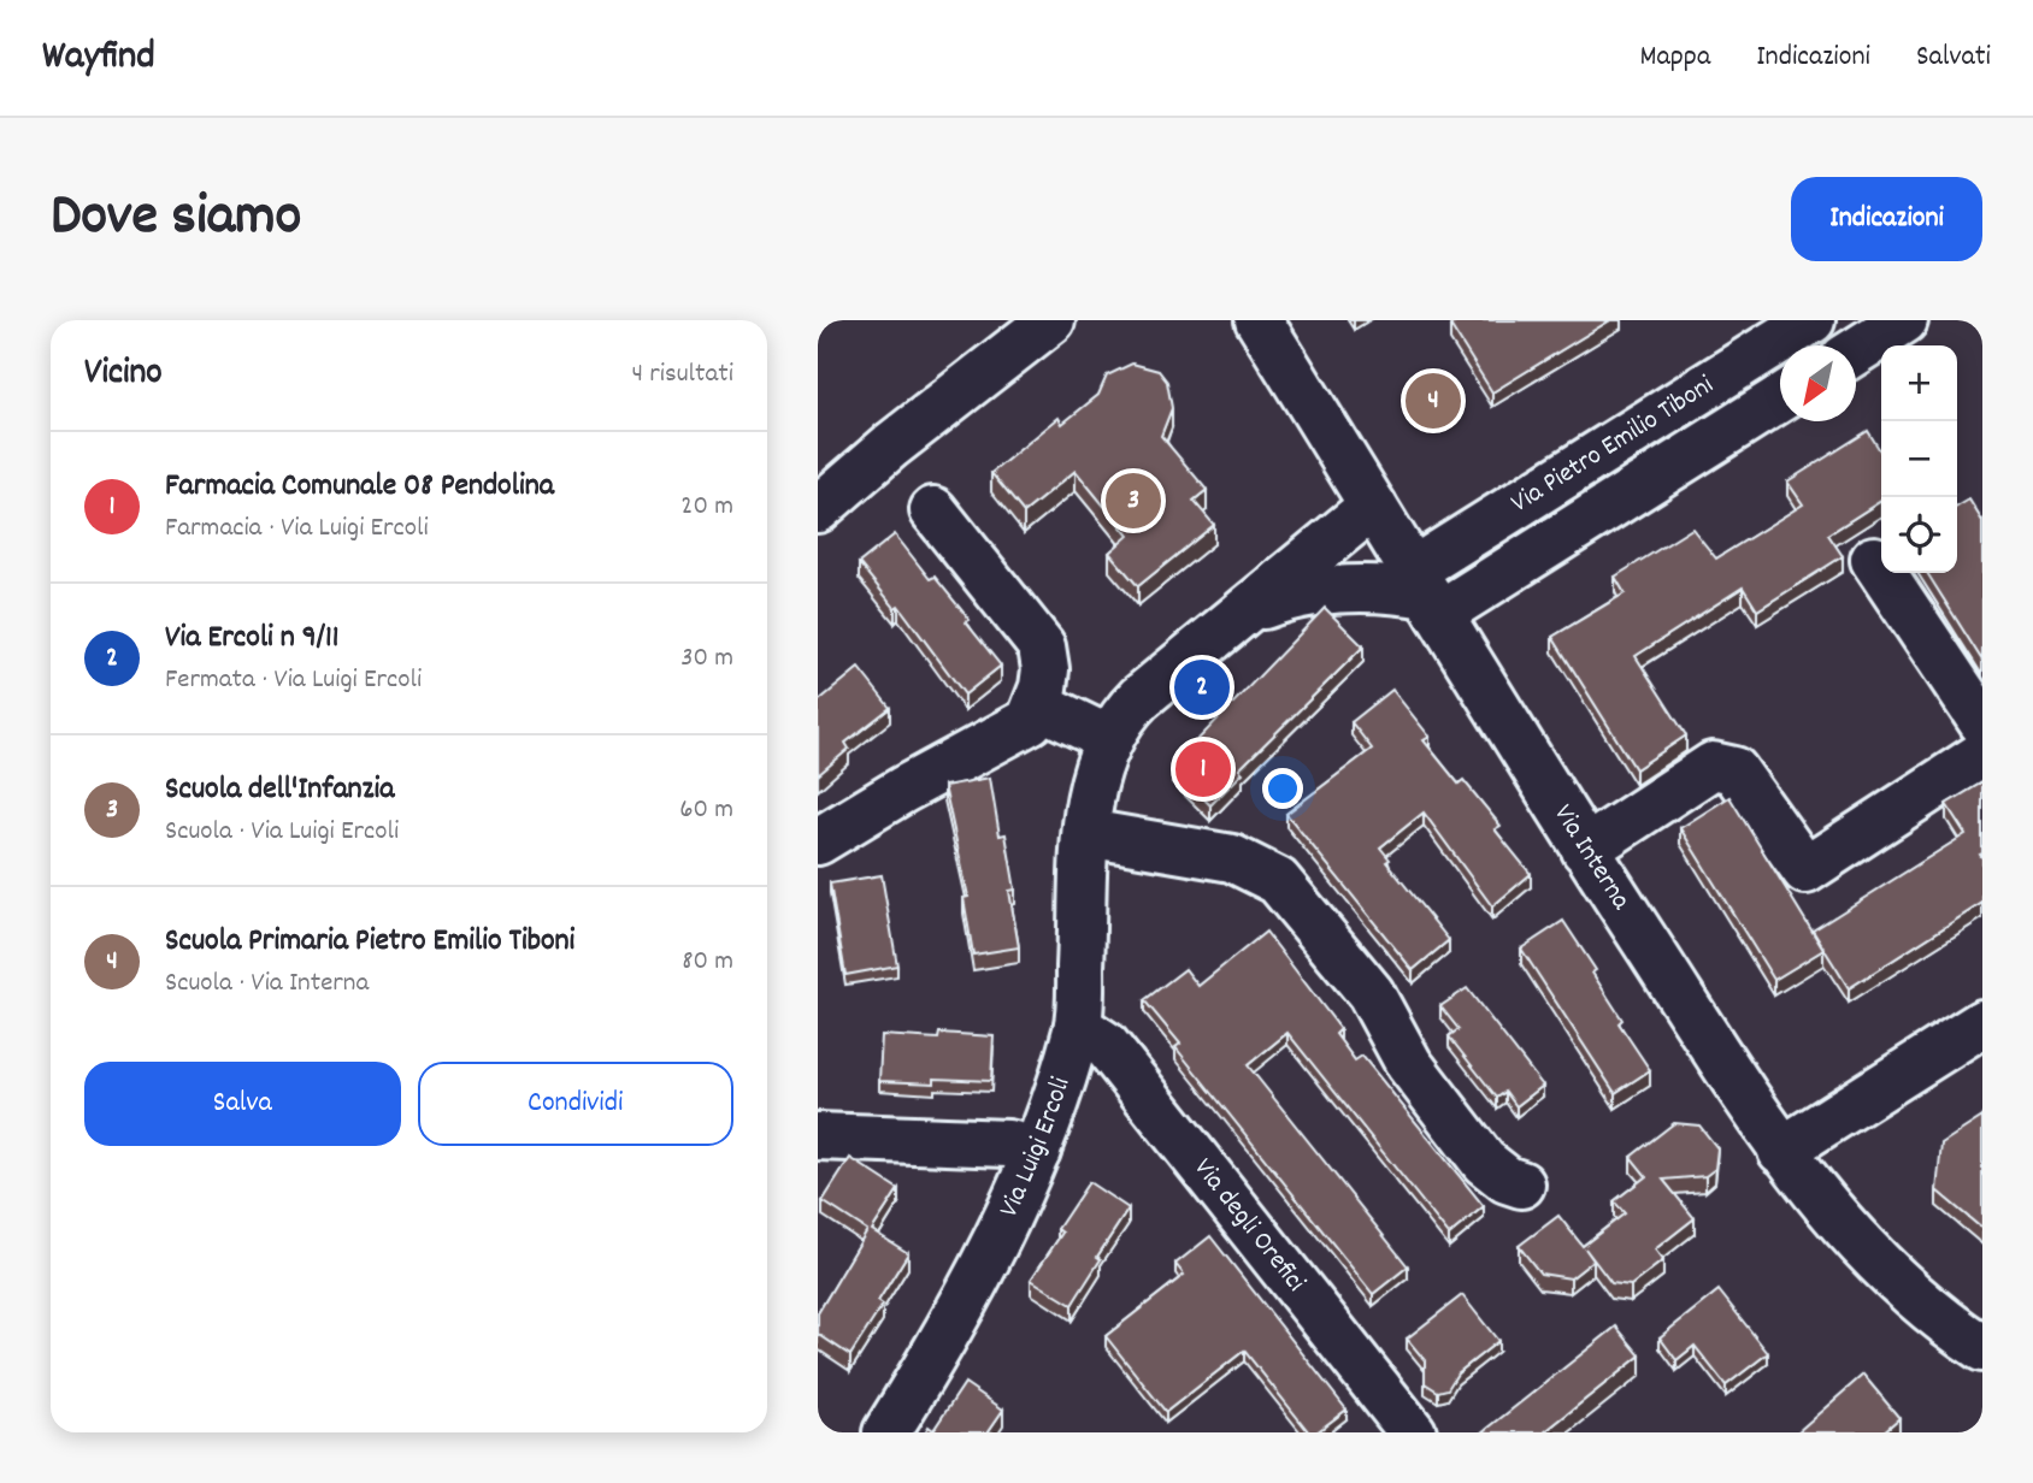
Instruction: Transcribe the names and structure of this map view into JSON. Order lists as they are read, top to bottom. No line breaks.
{"streets":{"street":["Via Pietro Emilio Tiboni","Via Interna","Via Luigi Ercoli","Via degli Orefici"]},"crossings":[["Via Pietro Emilio Tiboni","Via Interna"],["Via Pietro Emilio Tiboni","Via Luigi Ercoli"],["Via Interna","Via Luigi Ercoli"],["Via Luigi Ercoli","Via degli Orefici"]],"north":"bottom left","page":{"header":"Wayfind","nav":["Mappa","Indicazioni","Salvati"],"title":"Dove siamo","buttons":["Indicazioni",["Salva","Condividi"]],"heading":["Vicino","4 risultati"],"map_buttons":["+","−"],"pins":["4","3","2","1"],"list":[{"mark":"1","name":"Farmacia Comunale 08 Pendolina","note":"Farmacia · Via Luigi Ercoli","value":"20 m"},{"mark":"2","name":"Via Ercoli n 9/11","note":"Fermata · Via Luigi Ercoli","value":"30 m"},{"mark":"3","name":"Scuola dell'Infanzia","note":"Scuola · Via Luigi Ercoli","value":"60 m"},{"mark":"4","name":"Scuola Primaria Pietro Emilio Tiboni","note":"Scuola · Via Interna","value":"80 m"}]}}
